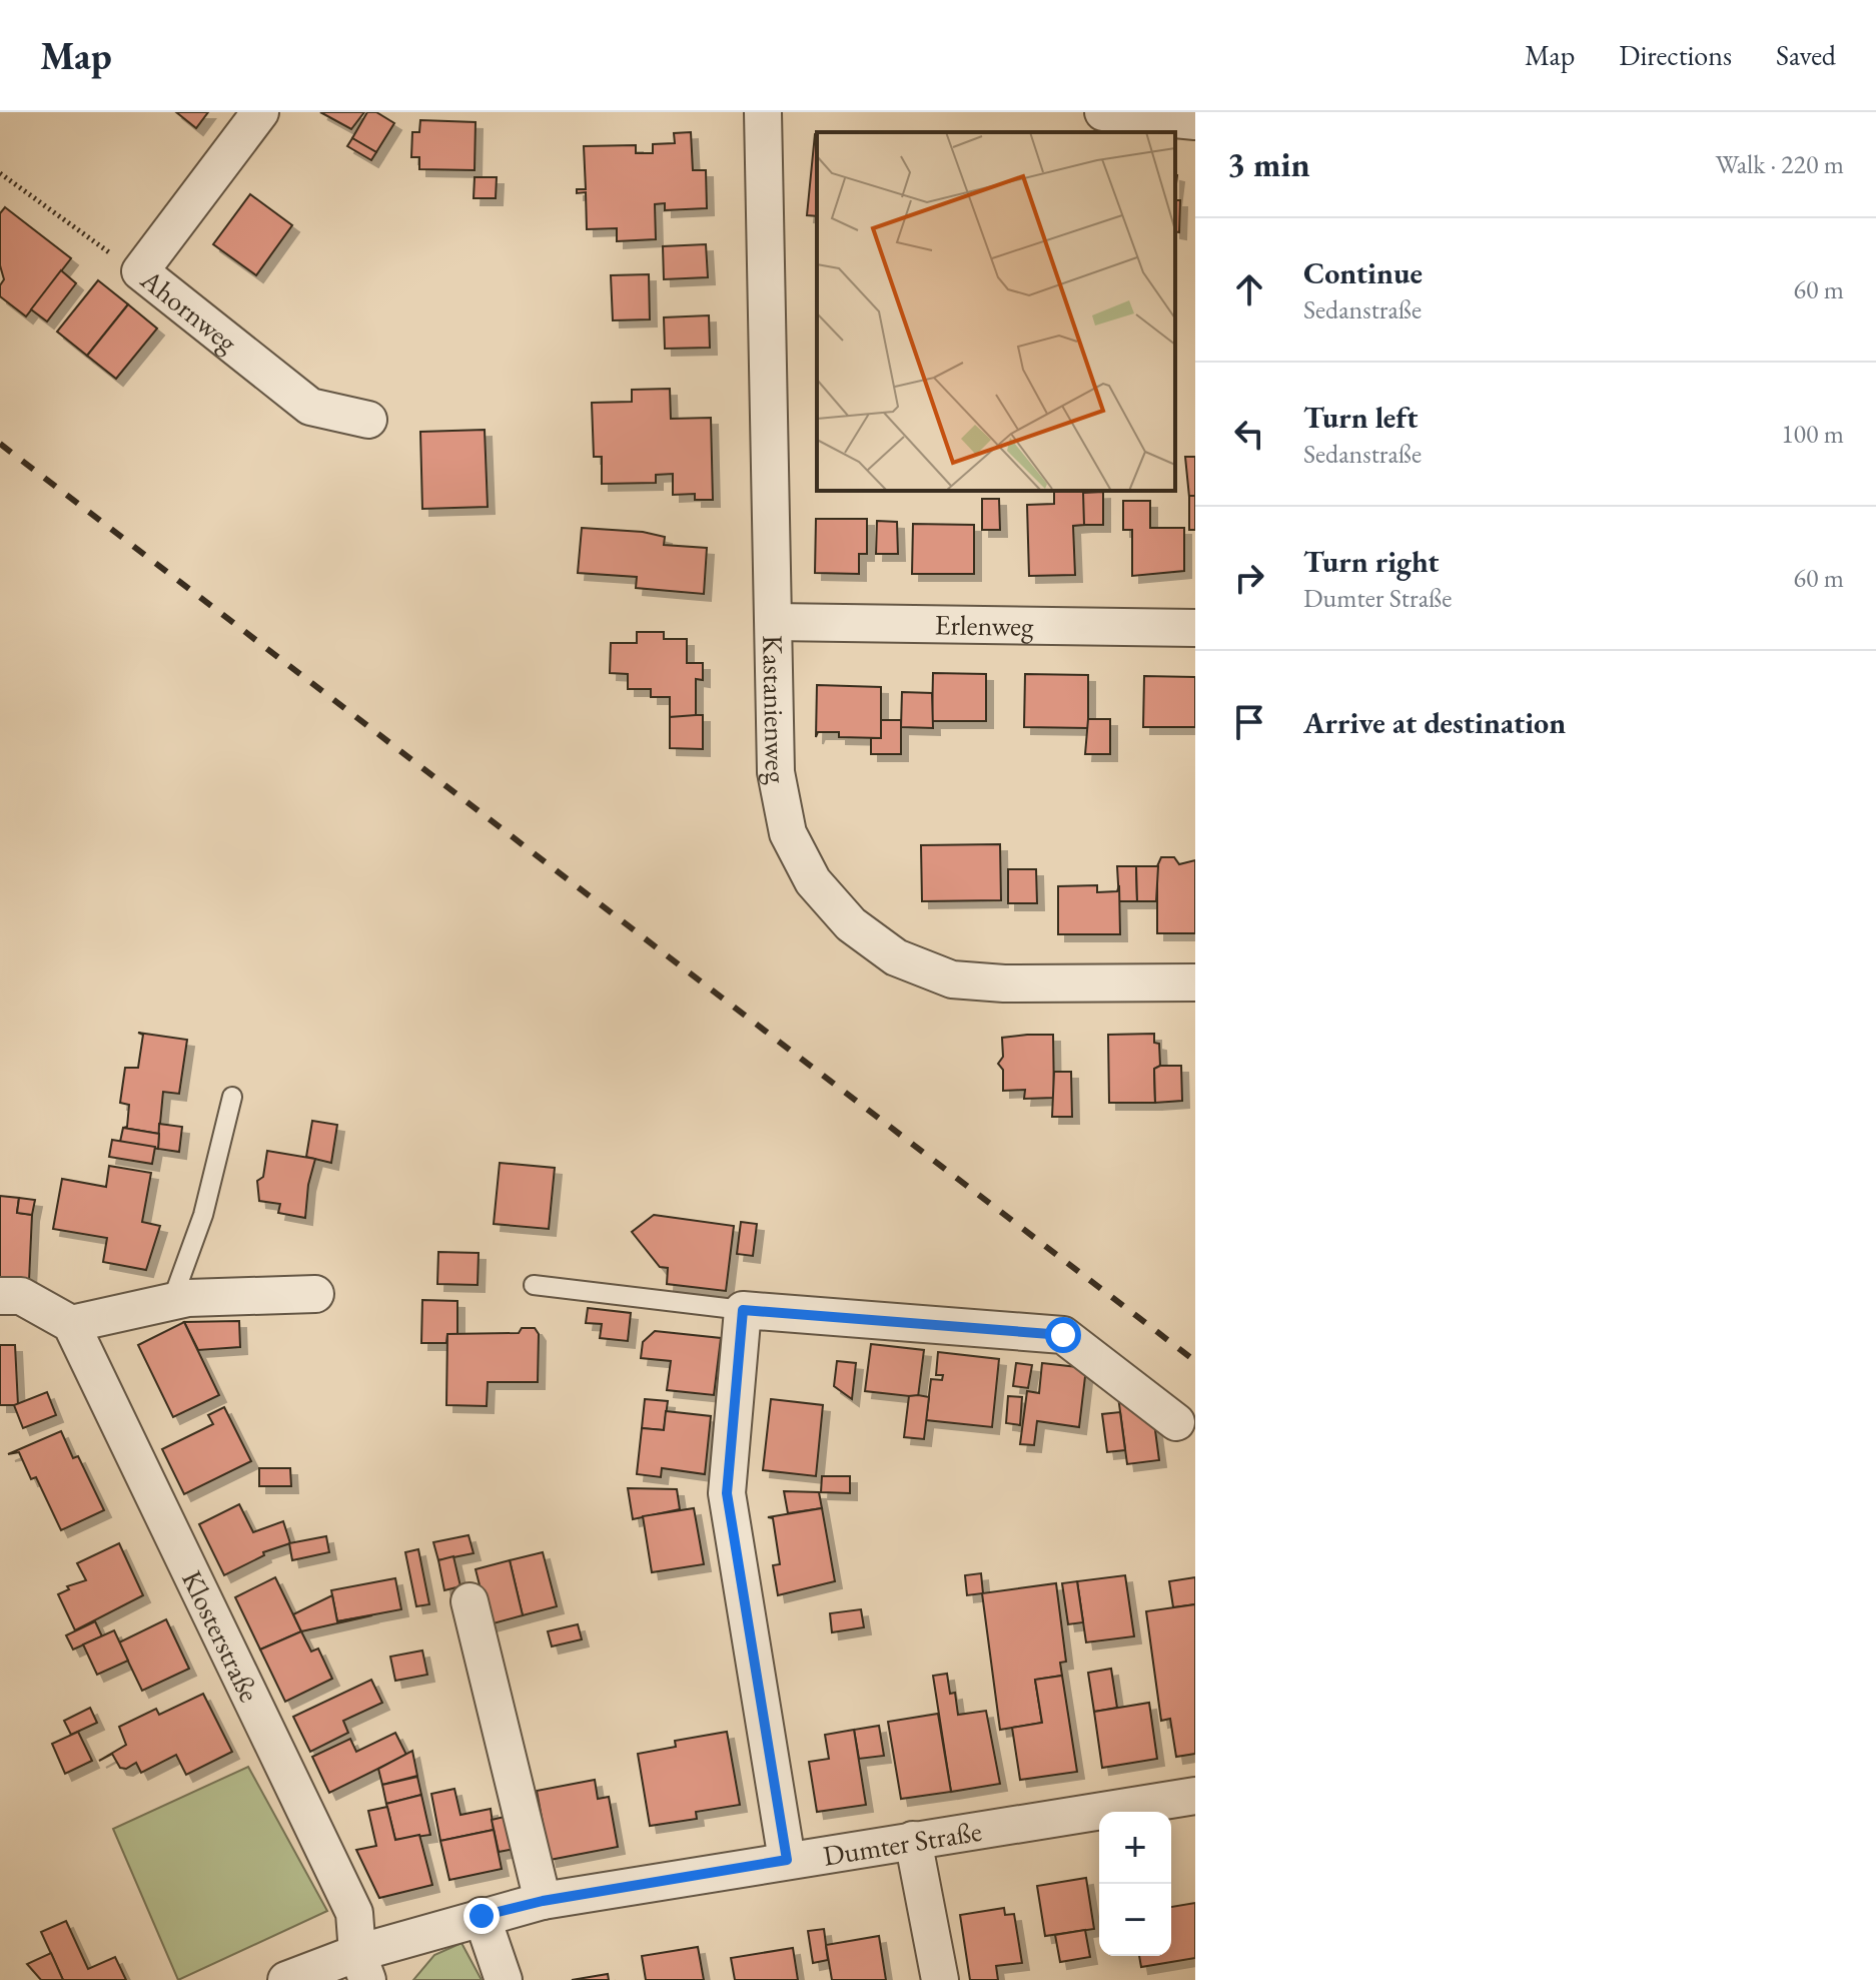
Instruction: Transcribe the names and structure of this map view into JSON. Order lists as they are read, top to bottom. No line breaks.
{"streets":{"street":["Ahornweg","Erlenweg","Kastanienweg","Klosterstraße","Dumter Straße"]},"crossings":[["Erlenweg","Kastanienweg"],["Klosterstraße","Dumter Straße"]],"page":{"header":"Map","nav":["Map","Directions","Saved"],"heading":["3 min","Walk · 220 m"],"list":[["Continue","Sedanstraße","60 m"],["Turn left","Sedanstraße","100 m"],["Turn right","Dumter Straße","60 m"],"Arrive at destination"],"map_buttons":["+","−"]}}
